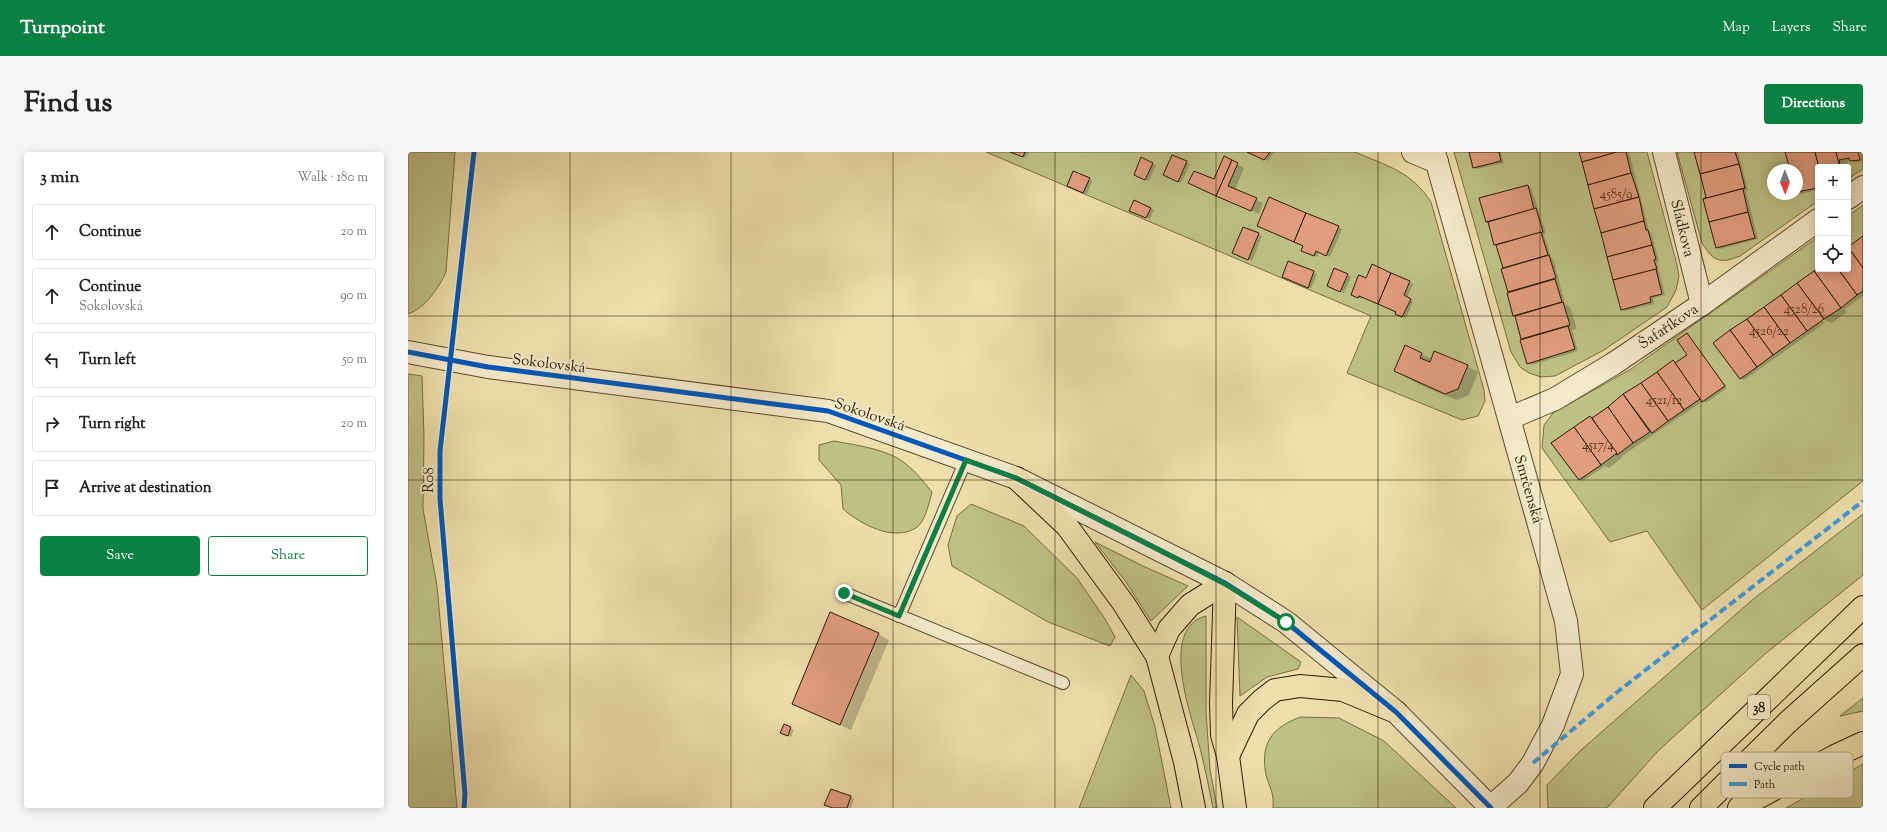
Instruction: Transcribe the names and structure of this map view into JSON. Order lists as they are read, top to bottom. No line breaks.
{"streets":{"highway":["38"],"street":["Sládkova","Šafaříkova","Sokolovská","Smrčenská"],"cycle path":["R08"]},"crossings":[["Sládkova","Šafaříkova"],["Šafaříkova","Smrčenská"],["Sokolovská","Smrčenská"]],"house_numbers":["4585/9","4528/26","4526/22","4521/12","4517/4"],"legend":["Cycle path","Path"],"north":"bottom","page":{"header":"Turnpoint","nav":["Map","Layers","Share"],"title":"Find us","buttons":["Directions",["Save","Share"]],"heading":["3 min","Walk · 180 m"],"map_buttons":["+","−"],"list":[["Continue","20 m"],["Continue","Sokolovská","90 m"],["Turn left","50 m"],["Turn right","20 m"],"Arrive at destination"]}}
